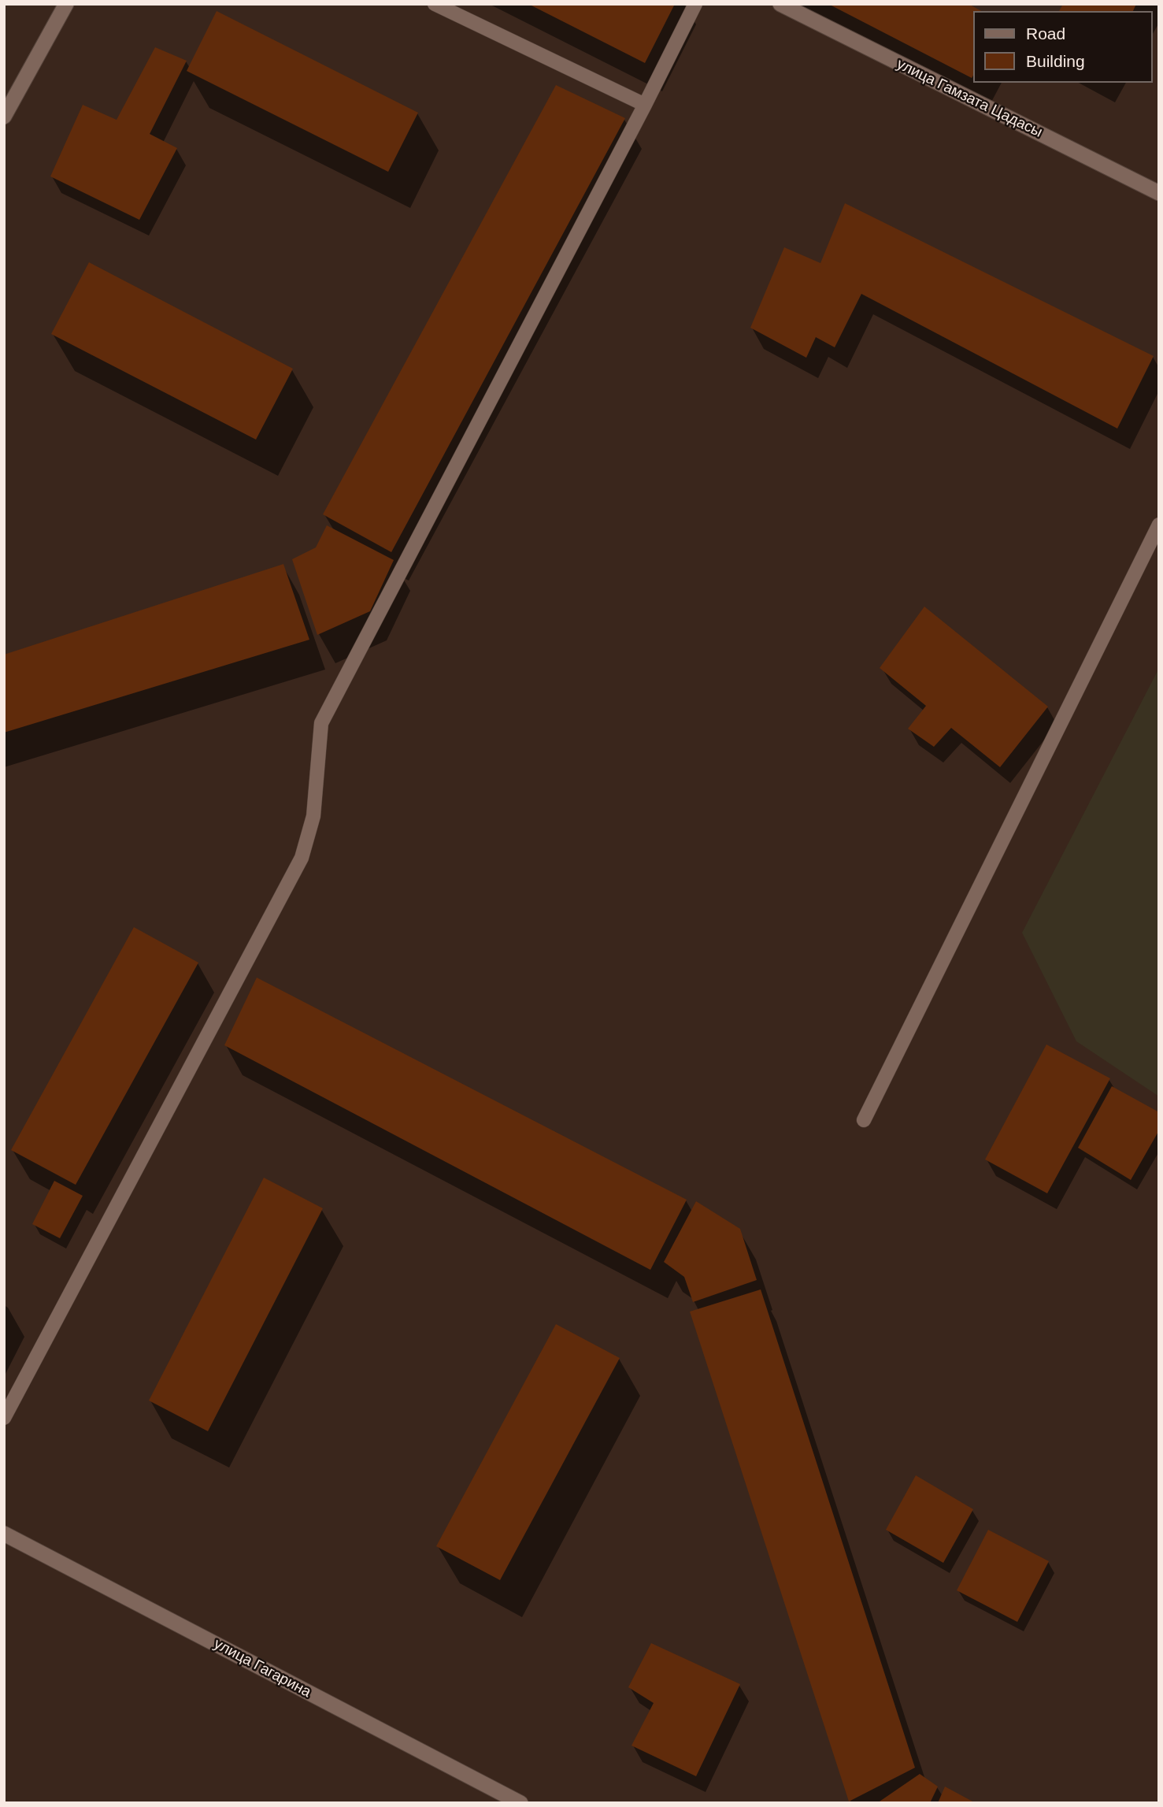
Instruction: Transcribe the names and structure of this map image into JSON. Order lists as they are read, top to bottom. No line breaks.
{"streets":{"street":["улица Гамзата Цадасы","улица Гагарина"]},"legend":["Road","Building"]}
